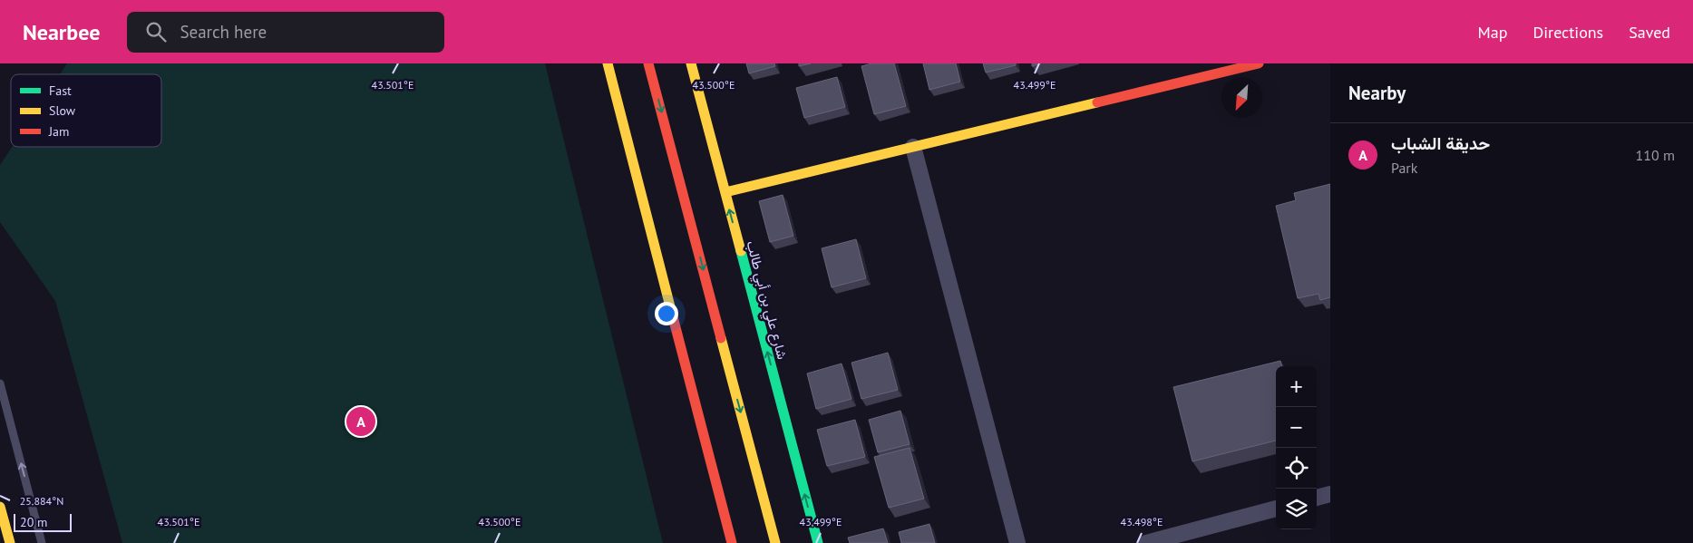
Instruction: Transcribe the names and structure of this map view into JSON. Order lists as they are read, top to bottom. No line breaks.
{"streets":{"street":["شارع علي بن أبي طالب"]},"legend":["Fast","Slow","Jam"],"scale_bar":"20 m","north":"bottom left","page":{"header":"Nearbee","search":"Search here","nav":["Map","Directions","Saved"],"heading":"Nearby","list":[{"mark":"A","name":"حديقة الشباب","note":"Park","value":"110 m"}],"map_buttons":["+","−"],"pins":"A","scale":"20 m"},"coordinates":["43.501°E","43.500°E","43.499°E","25.884°N","43.498°E"]}
